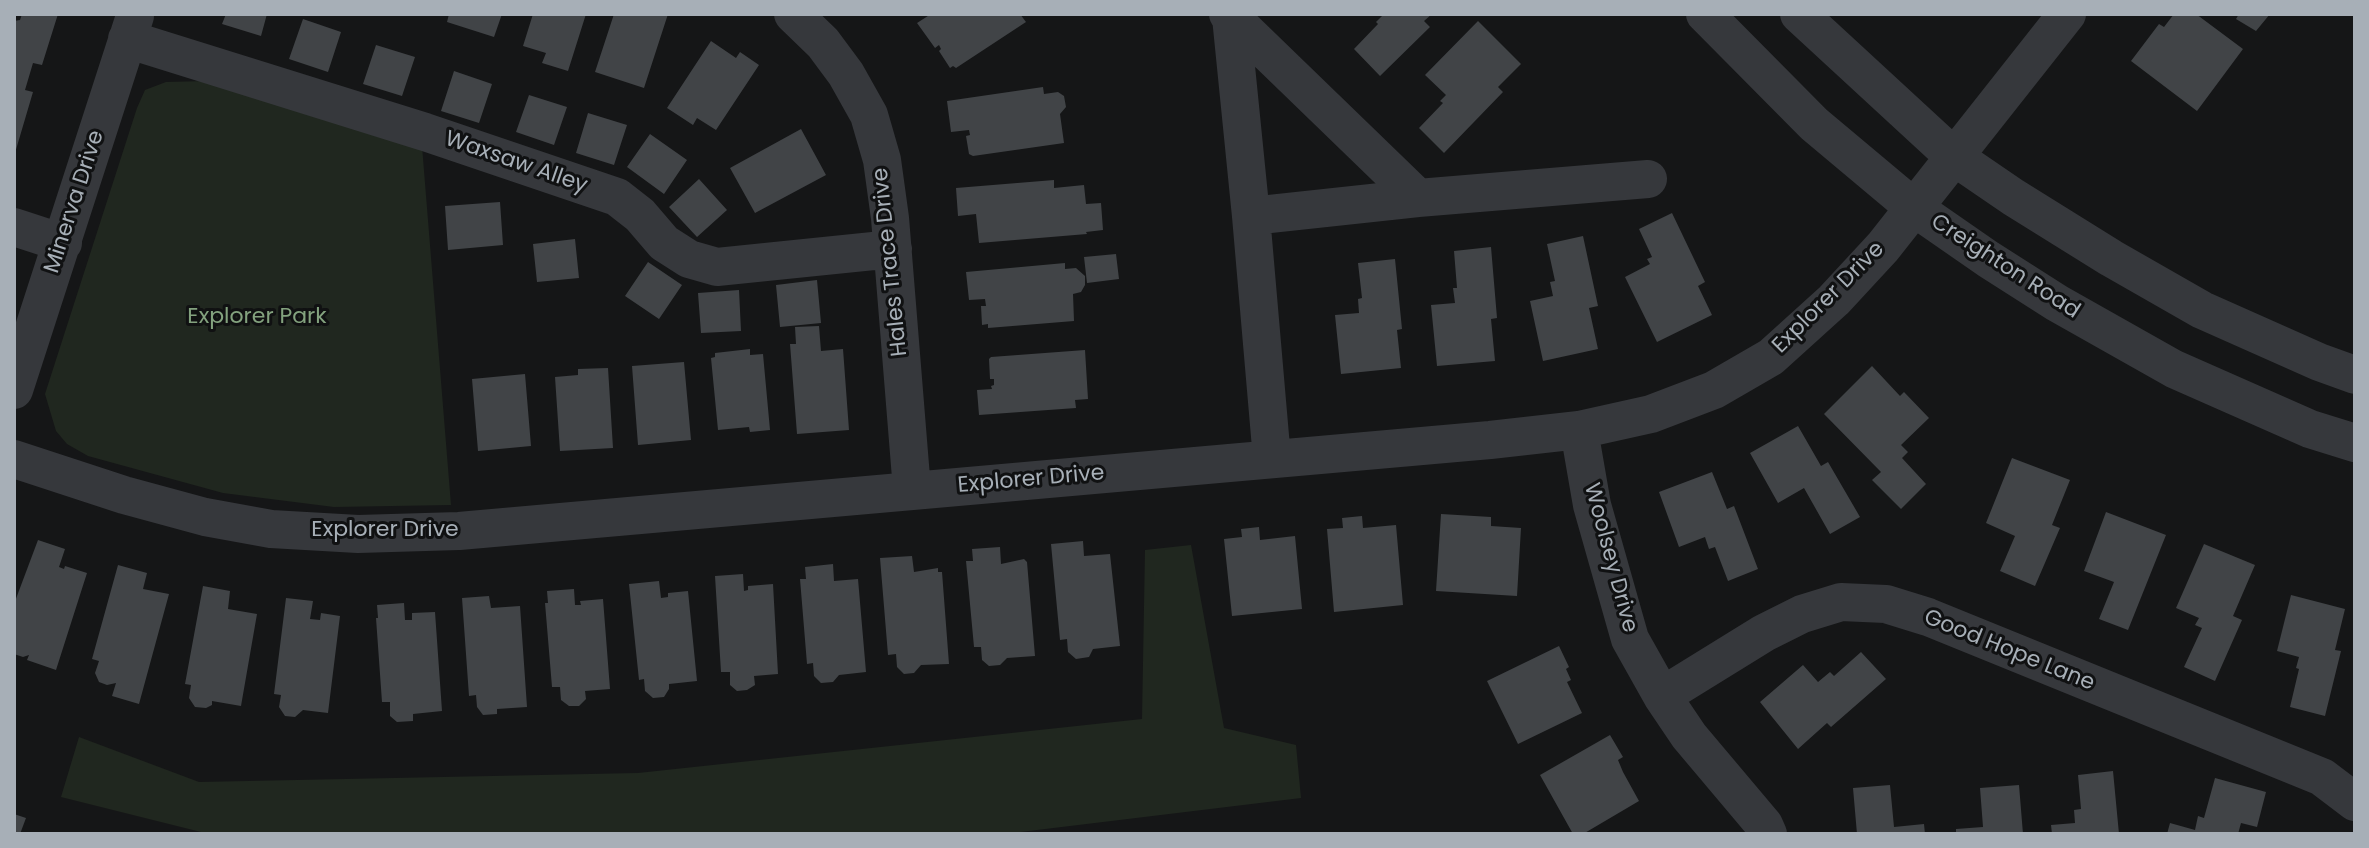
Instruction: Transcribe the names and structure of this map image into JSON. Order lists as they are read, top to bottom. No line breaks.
{"streets":{"street":["Waxsaw Alley","Minerva Drive","Hales Trace Drive","Creighton Road","Explorer Drive","Woolsey Drive","Good Hope Lane"]},"crossings":[["Waxsaw Alley","Minerva Drive"],["Waxsaw Alley","Hales Trace Drive"],["Hales Trace Drive","Explorer Drive"],["Creighton Road","Explorer Drive"],["Explorer Drive","Woolsey Drive"],["Woolsey Drive","Good Hope Lane"]],"parks":["Explorer Park"]}
